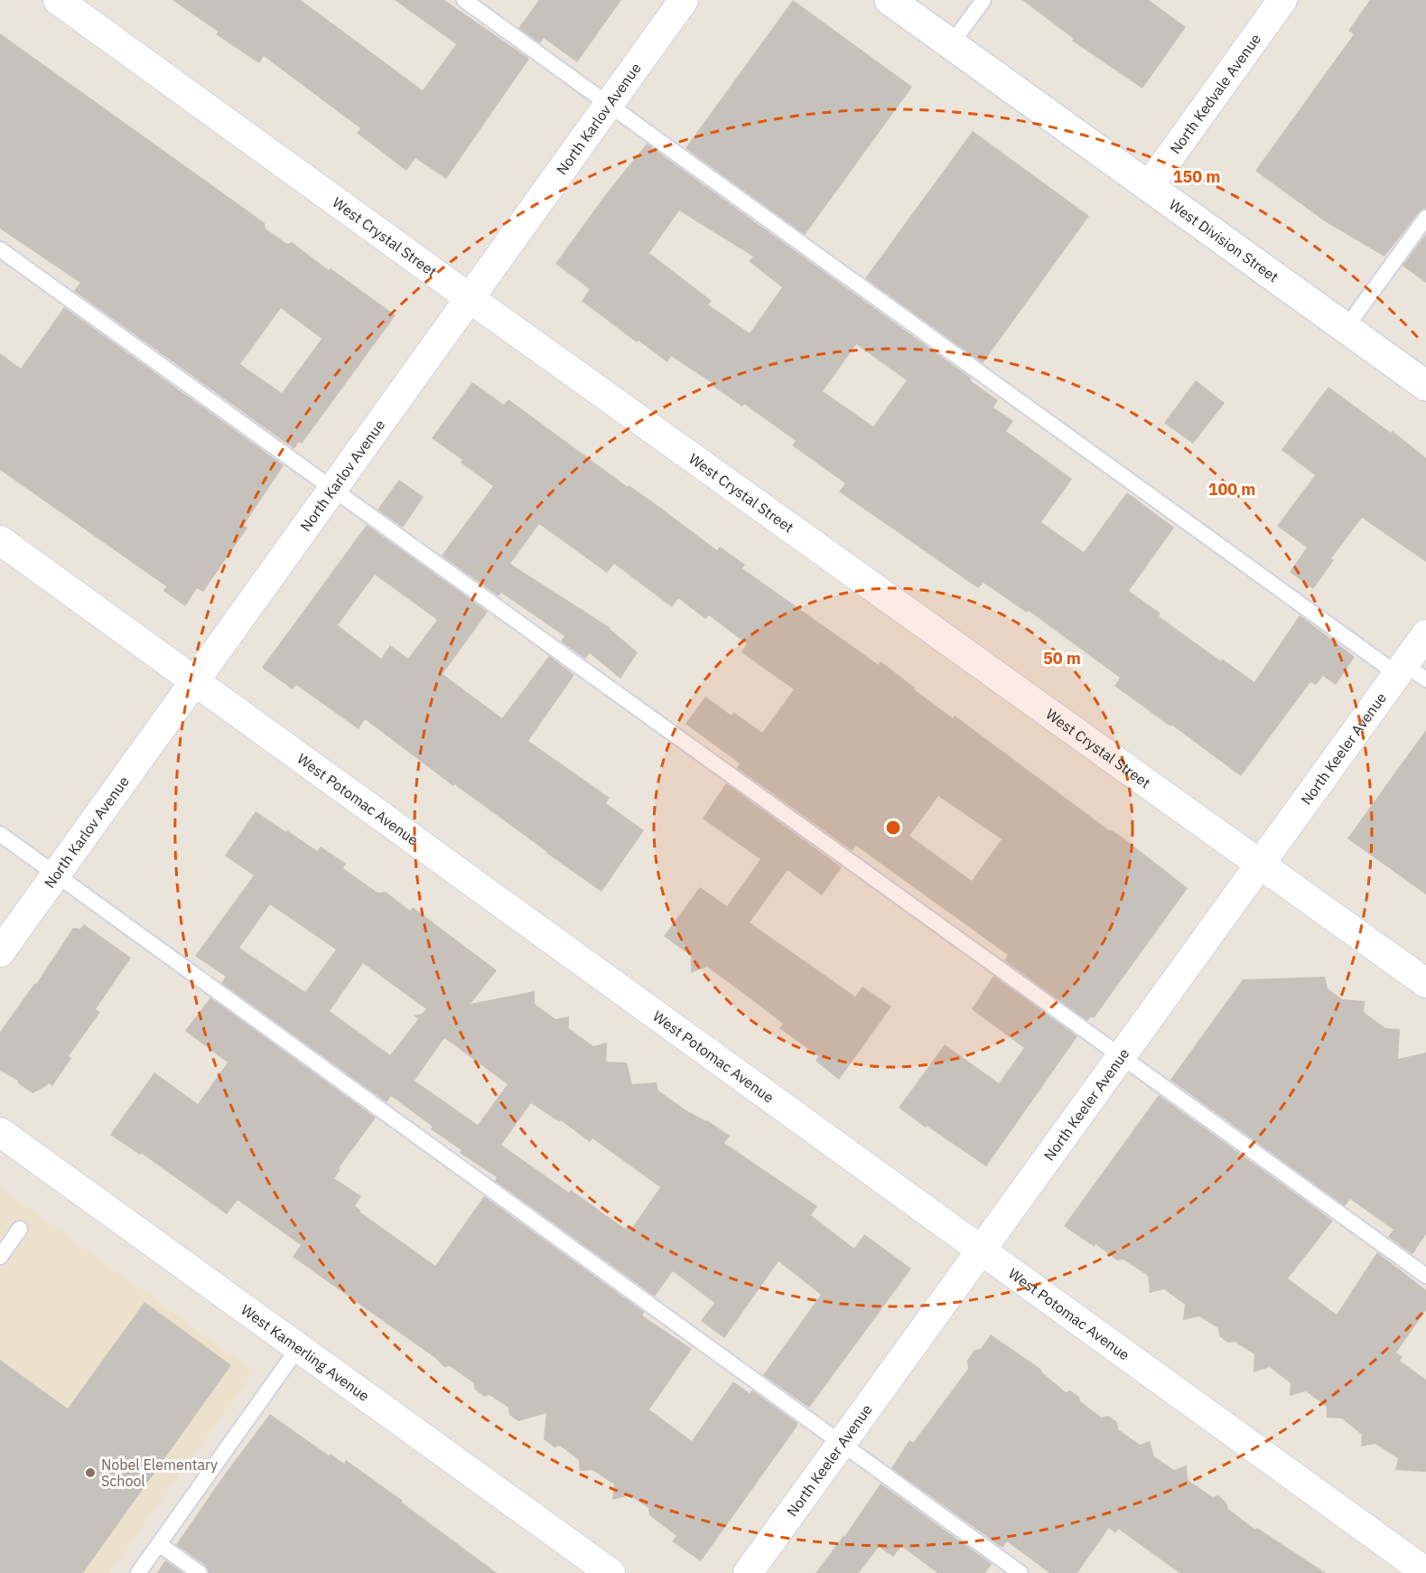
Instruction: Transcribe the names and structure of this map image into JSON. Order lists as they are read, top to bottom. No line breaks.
{"streets":{"main road":["West Division Street"],"street":["North Kedvale Avenue","North Karlov Avenue","West Crystal Street","North Keeler Avenue","West Potomac Avenue","West Kamerling Avenue"]},"crossings":[["North Kedvale Avenue","West Division Street"],["North Karlov Avenue","West Crystal Street"],["North Karlov Avenue","West Potomac Avenue"],["West Crystal Street","North Keeler Avenue"],["North Keeler Avenue","West Potomac Avenue"]],"places":["Nobel Elementary School"],"rings":["150 m","100 m","50 m"]}
